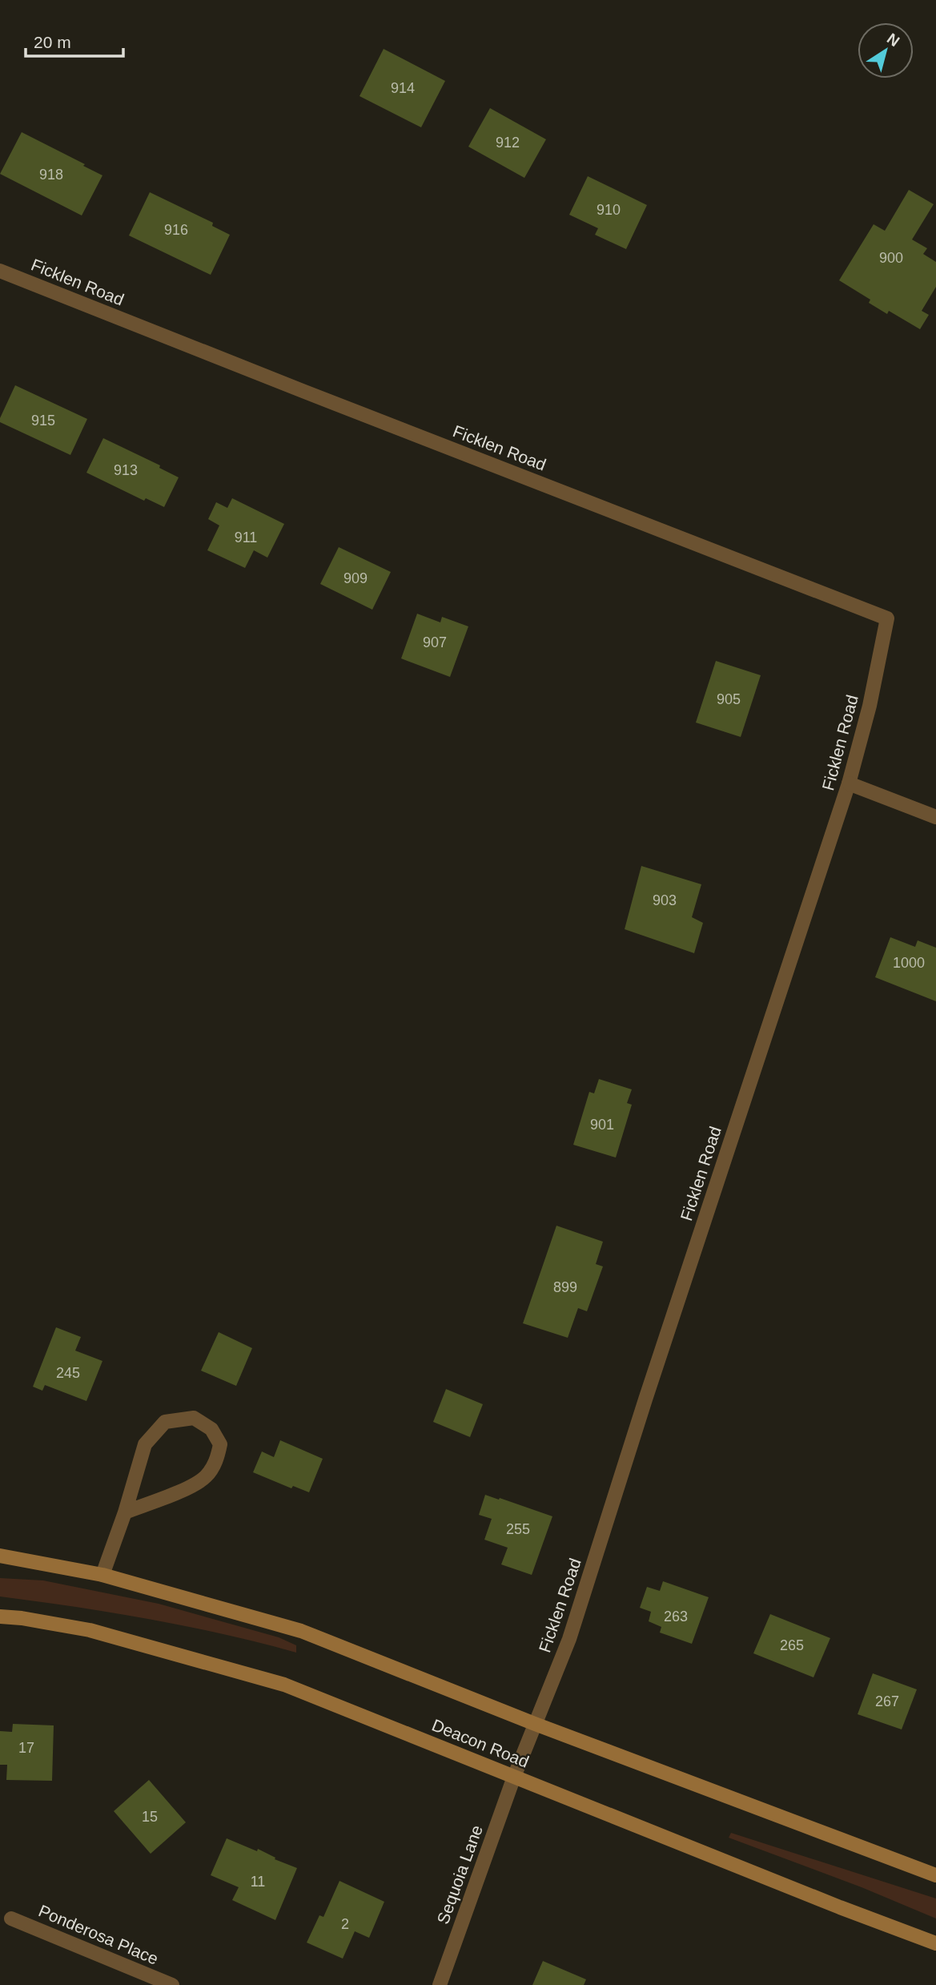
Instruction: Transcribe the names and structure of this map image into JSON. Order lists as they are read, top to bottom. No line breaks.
{"streets":{"main road":["Deacon Road"],"street":["Ficklen Road","Sequoia Lane","Ponderosa Place"]},"crossings":[["Ficklen Road","Deacon Road"],["Ficklen Road","Sequoia Lane"],["Deacon Road","Sequoia Lane"]],"house_numbers":["914","912","918","910","916","900","915","913","911","909","907","905","903","1000","901","899","245","255","263","265","267","17","15","11","2"],"scale_bar":"20 m","north":"top right"}
